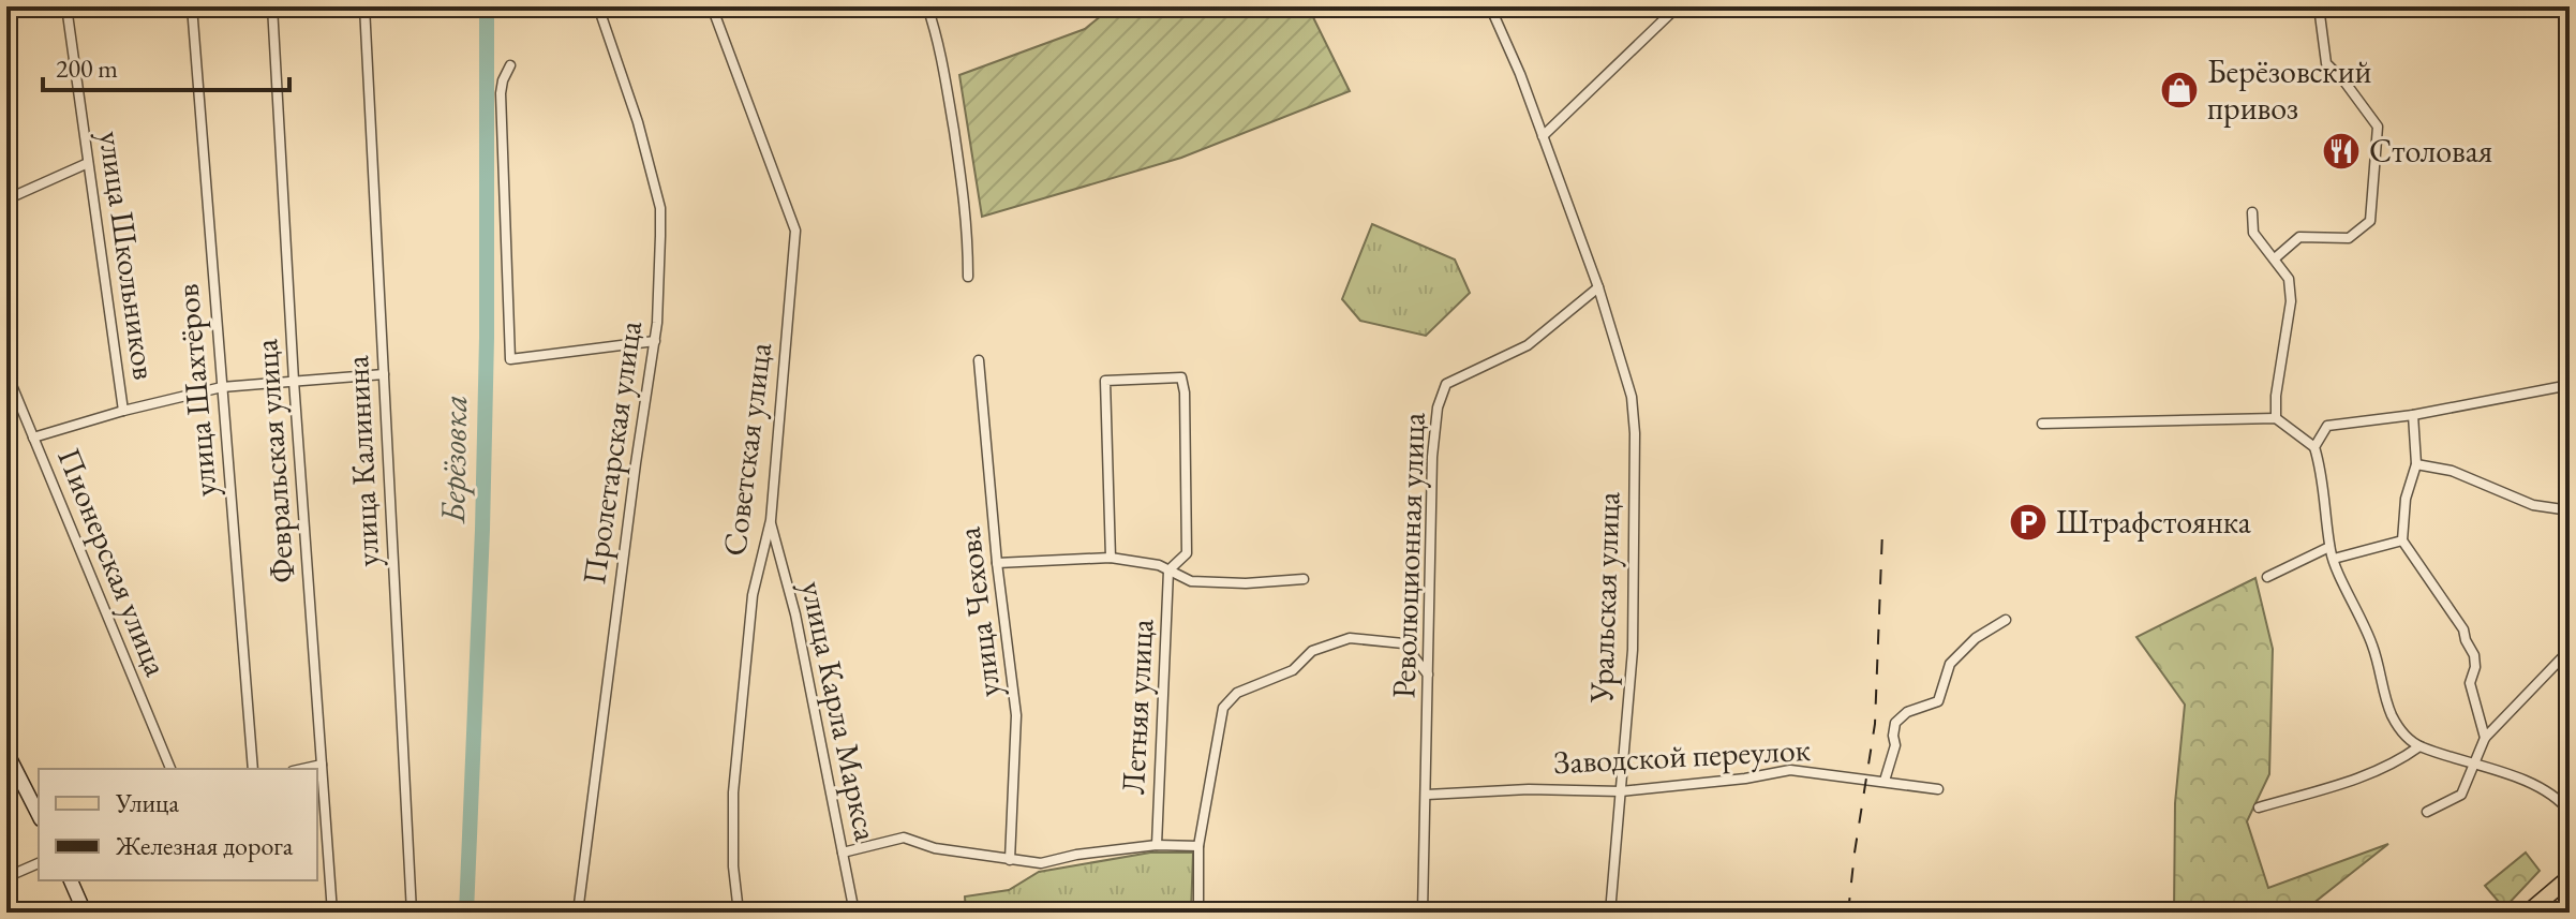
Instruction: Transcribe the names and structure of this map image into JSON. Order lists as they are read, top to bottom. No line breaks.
{"streets":{"street":["улица Школьников","улица Шахтёров","Советская улица","Пролетарская улица","Февральская улица","улица Калинина","Революционная улица","Пионерская улица","Уральская улица","улица Чехова","Летняя улица","улица Карла Маркса","Заводской переулок"]},"crossings":[["Советская улица","улица Карла Маркса"],["Революционная улица","Уральская улица"],["Революционная улица","Заводской переулок"],["Уральская улица","Заводской переулок"]],"water":["Берёзовка"],"places":{"shop":["Берёзовский привоз"],"restaurant":["Столовая"],"parking":["Штрафстоянка"]},"legend":["Улица","Железная дорога"],"scale_bar":"200 m"}
